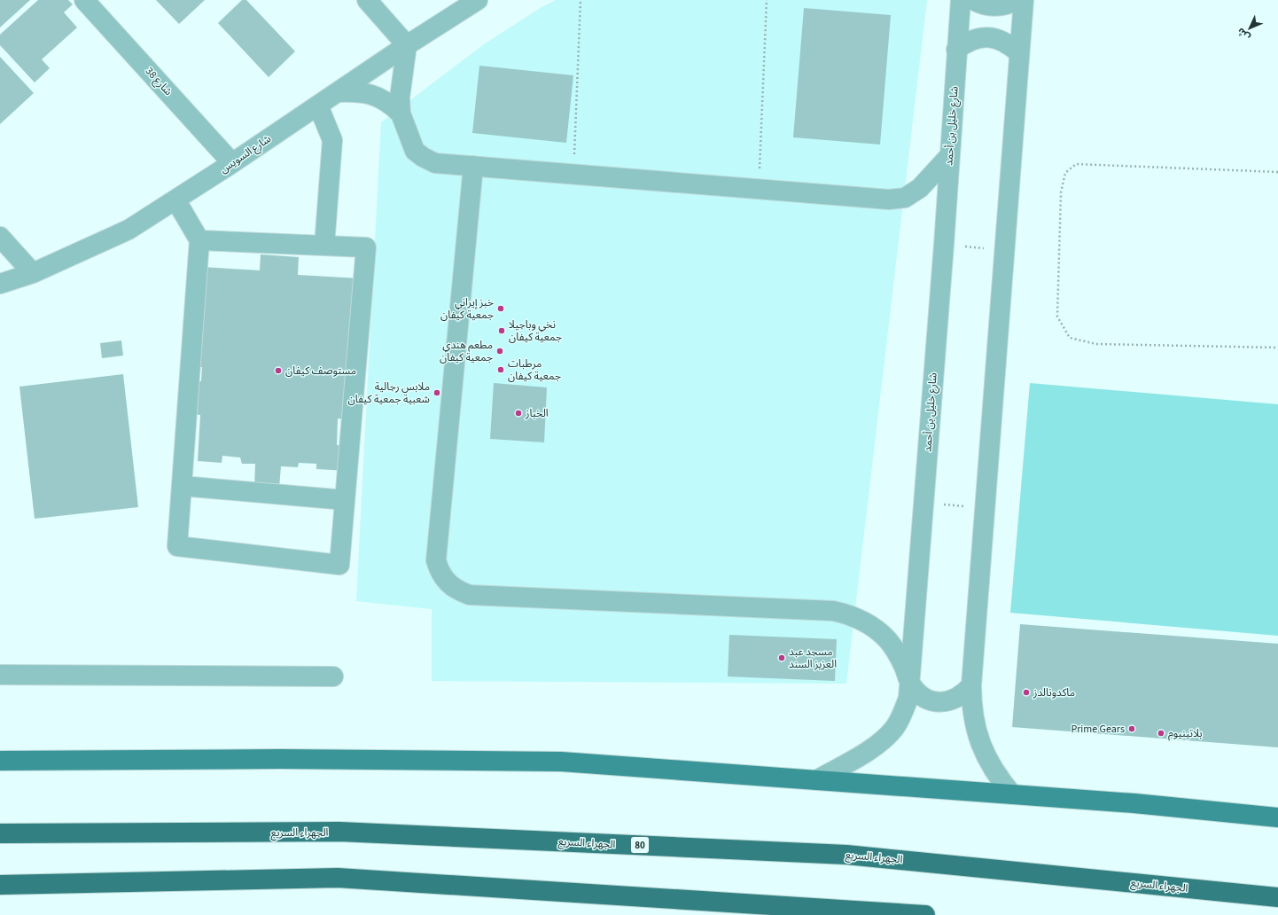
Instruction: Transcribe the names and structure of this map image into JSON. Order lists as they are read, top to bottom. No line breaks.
{"streets":{"highway":["الجهراء السريع","80"],"street":["شارع 38","شارع خليل بن أحمد","شارع السويس"]},"crossings":[["شارع 38","شارع السويس"]],"places":["خبز إيراني جمعية كيفان","نخي وباجيلا جمعية كيفان","مطعم هندي جمعية كيفان","مرطبات جمعية كيفان","مستوصف كيفان","ملابس رجالية شعبية جمعية كيفان","الخباز","مسجد عبد العزيز السند","ماكدونالدز","Prime Gears","بلاتينيوم"],"north":"bottom left"}
